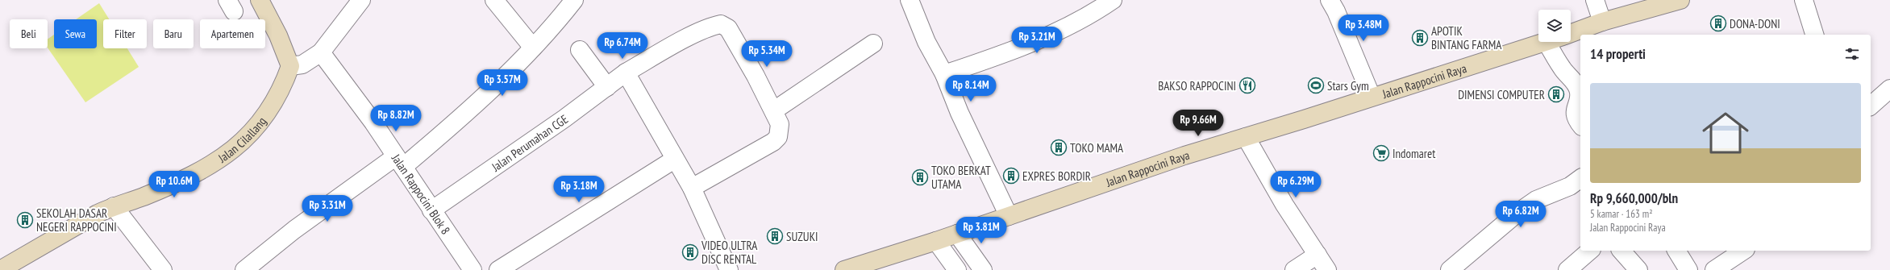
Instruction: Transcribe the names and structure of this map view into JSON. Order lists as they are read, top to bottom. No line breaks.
{"streets":{"main road":["Jalan Rappocini Raya","Jalan Cilallang"],"street":["Jalan Perumahan CGE","Jalan Rappocini Blok 8"]},"crossings":[["Jalan Perumahan CGE","Jalan Rappocini Blok 8"]],"places":{"building":["DONA-DONI","APOTIK BINTANG FARMA","DIMENSI COMPUTER","TOKO MAMA","EXPRES BORDIR","TOKO BERKAT UTAMA","SEKOLAH DASAR NEGERI RAPPOCINI","SUZUKI","VIDEO ULTRA DISC RENTAL"],"restaurant":["BAKSO RAPPOCINI"],"sports":["Stars Gym"],"supermarket":["Indomaret"]},"page":{"price":["Rp 3.48M","Rp 3.21M","Rp 6.74M","Rp 5.34M","Rp 3.57M","Rp 8.14M","Rp 8.82M","Rp 9.66M","Rp 10.6M","Rp 6.29M","Rp 3.18M","Rp 3.31M","Rp 6.82M","Rp 3.81M"],"chip":["Beli","Sewa","Filter","Baru","Apartemen"],"heading":"14 properti","list":[{"name":"Rp 9,660,000/bln","note":"5 kamar · 163 m² · Jalan Rappocini Raya"}]}}
